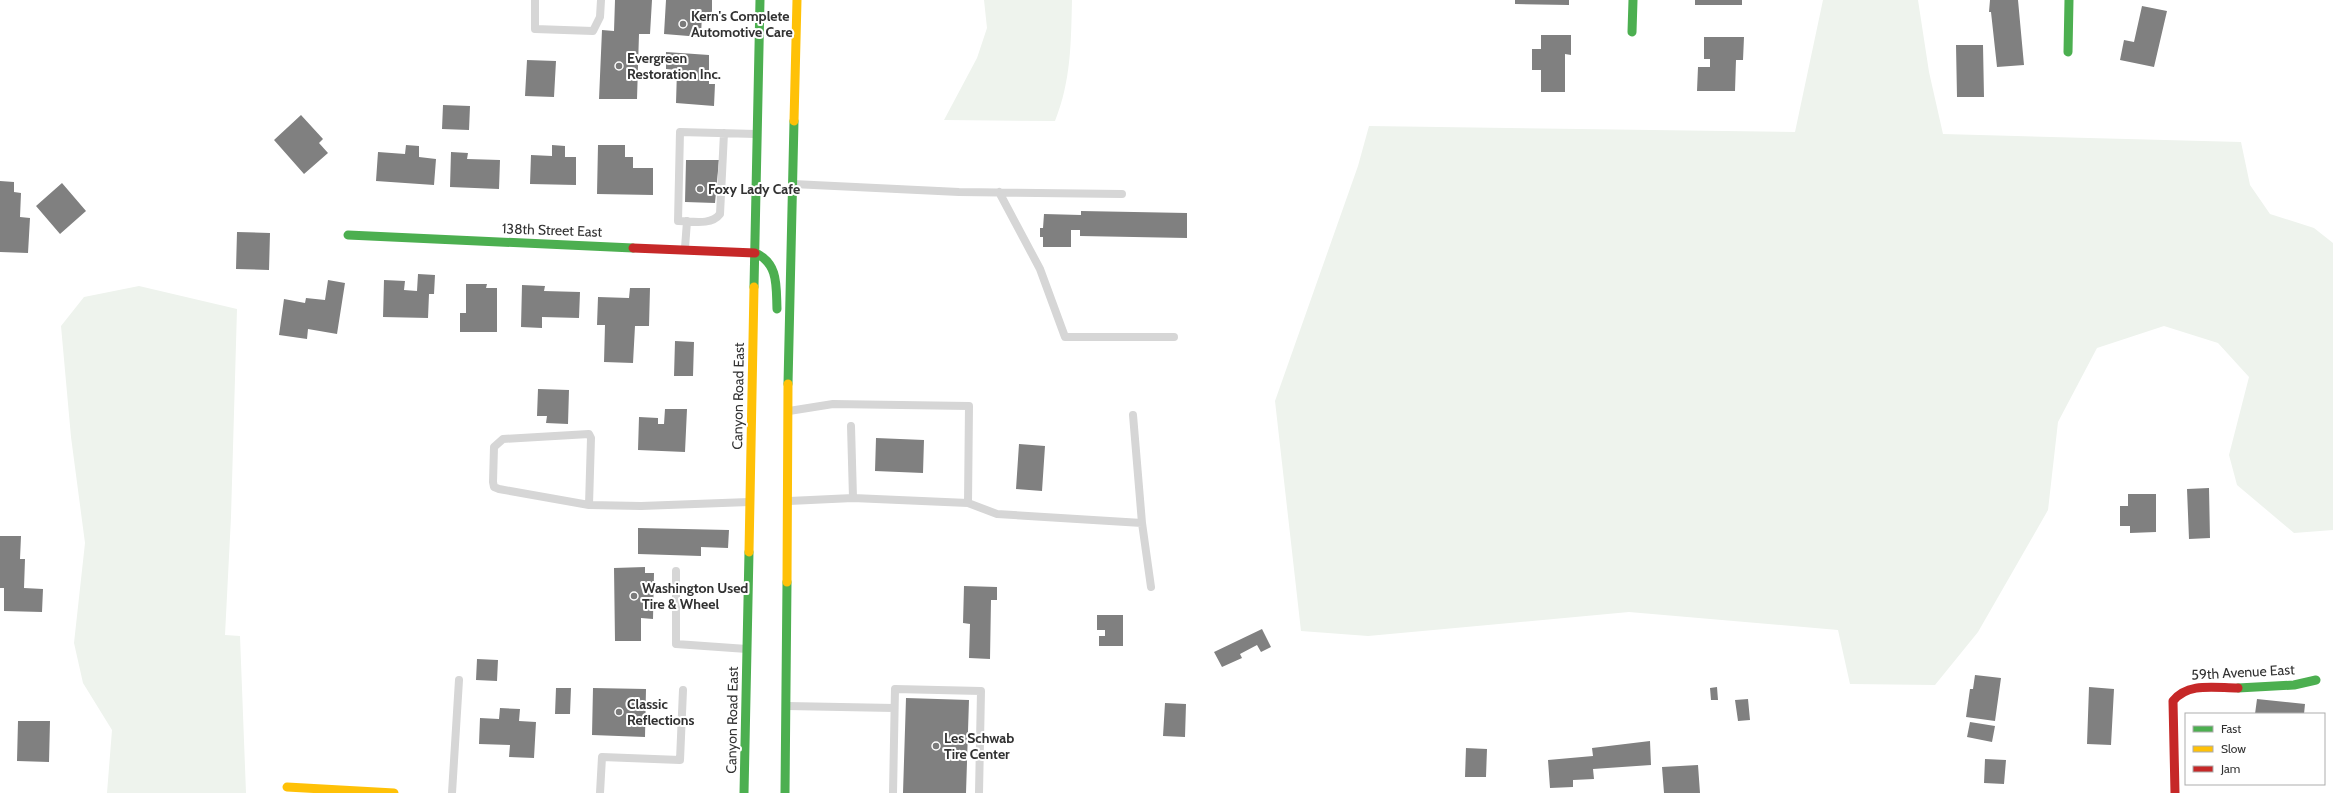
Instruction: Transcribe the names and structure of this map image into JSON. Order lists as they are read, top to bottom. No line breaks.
{"streets":{"main road":["138th Street East","Canyon Road East","59th Avenue East"]},"crossings":[["138th Street East","Canyon Road East"]],"places":["Kern's Complete Automotive Care","Evergreen Restoration Inc.","Foxy Lady Cafe","Washington Used Tire & Wheel","Classic Reflections","Les Schwab Tire Center"],"legend":["Fast","Slow","Jam"]}
